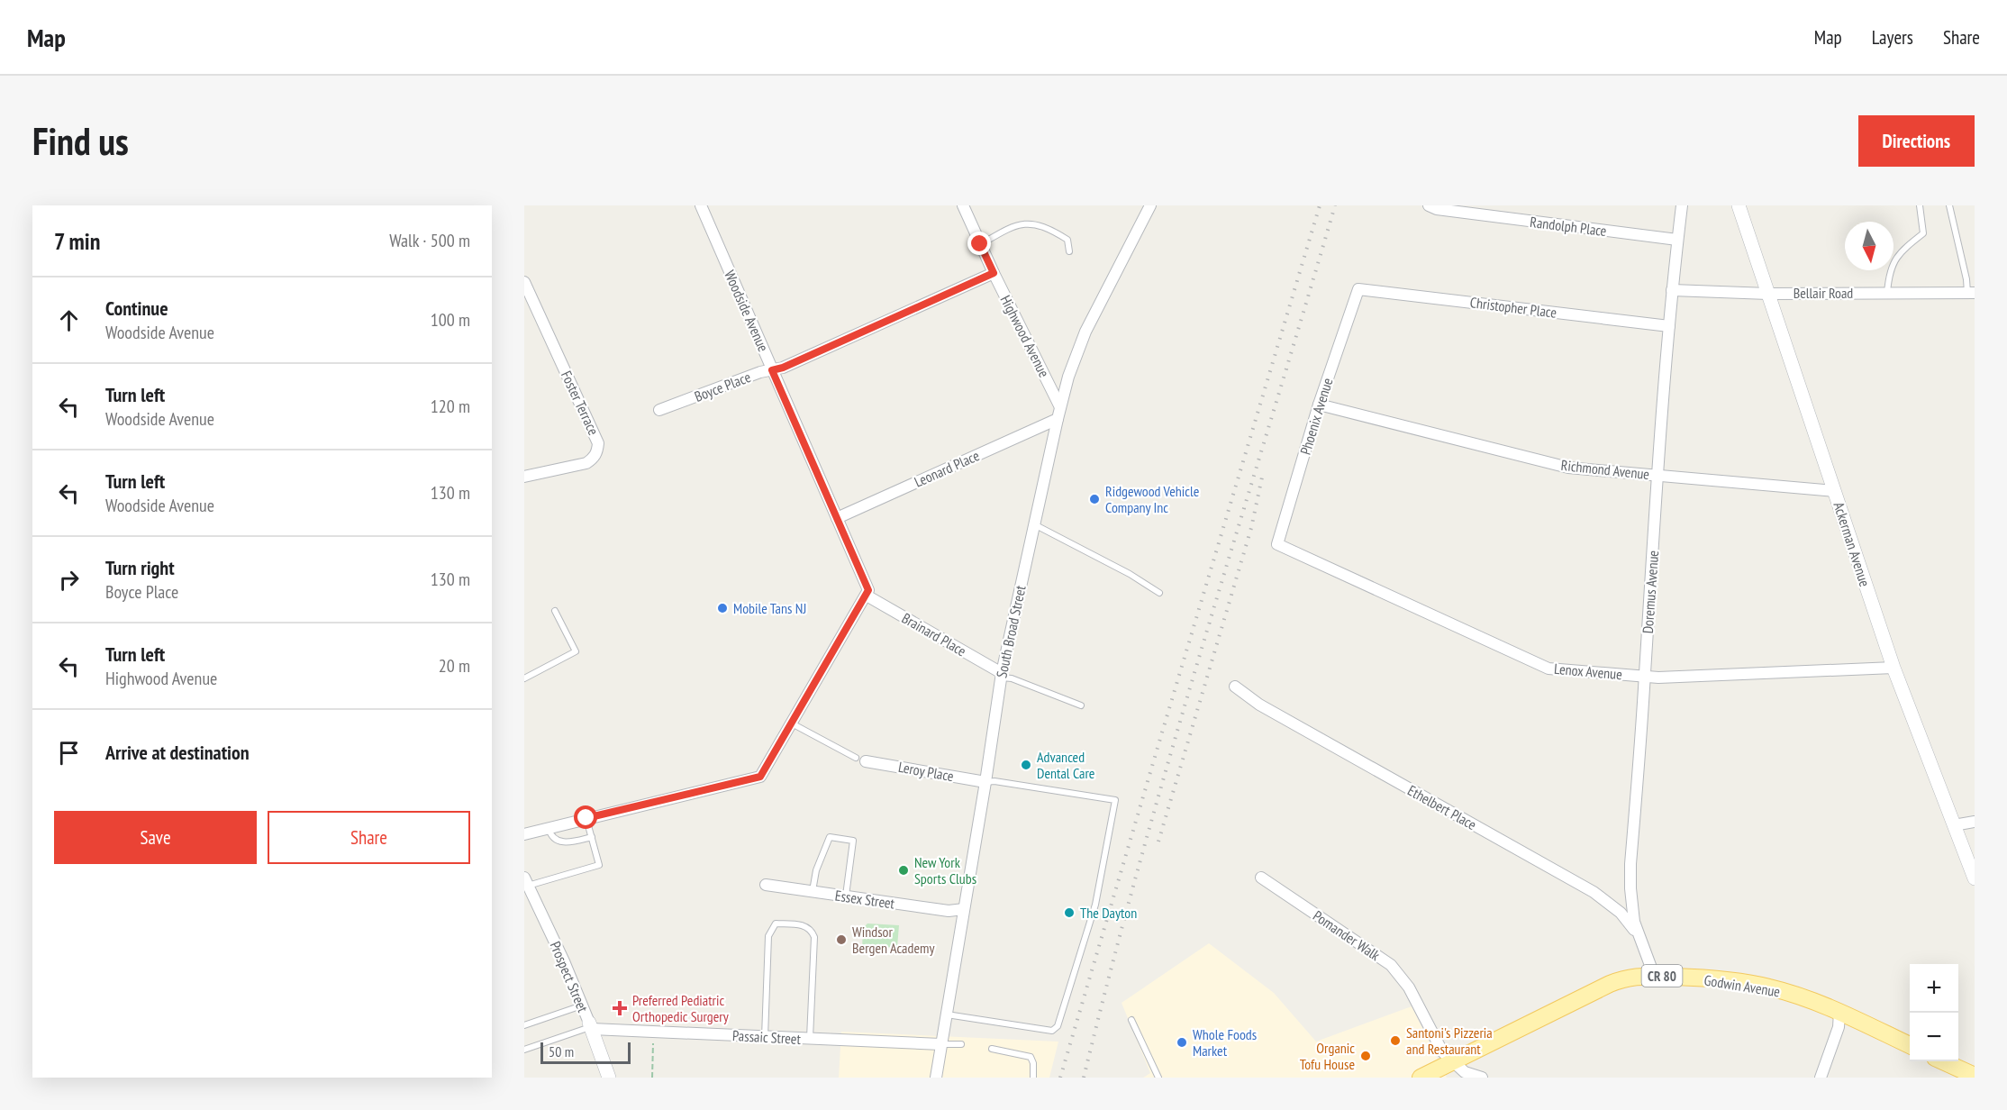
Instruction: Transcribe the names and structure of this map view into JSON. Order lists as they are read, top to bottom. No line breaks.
{"streets":{"main road":["CR 80","Godwin Avenue"],"street":["Randolph Place","Bellair Road","Christopher Place","Woodside Avenue","Highwood Avenue","Boyce Place","Foster Terrace","Phoenix Avenue","Leonard Place","Richmond Avenue","Ackerman Avenue","Doremus Avenue","South Broad Street","Brainard Place","Lenox Avenue","Leroy Place","Ethelbert Place","Essex Street","Pomander Walk","Prospect Street","Passaic Street"]},"crossings":[["Randolph Place","Doremus Avenue"],["Bellair Road","Ackerman Avenue"],["Bellair Road","Doremus Avenue"],["Christopher Place","Phoenix Avenue"],["Christopher Place","Doremus Avenue"],["Woodside Avenue","Boyce Place"],["Woodside Avenue","Leonard Place"],["Woodside Avenue","Brainard Place"],["Highwood Avenue","Boyce Place"],["Highwood Avenue","Leonard Place"],["Highwood Avenue","South Broad Street"],["Phoenix Avenue","Richmond Avenue"],["Phoenix Avenue","Lenox Avenue"],["Leonard Place","South Broad Street"],["Richmond Avenue","Ackerman Avenue"],["Richmond Avenue","Doremus Avenue"],["Ackerman Avenue","Lenox Avenue"],["Doremus Avenue","Lenox Avenue"],["Doremus Avenue","Ethelbert Place"],["Doremus Avenue","Godwin Avenue"],["South Broad Street","Brainard Place"],["South Broad Street","Leroy Place"],["South Broad Street","Essex Street"],["South Broad Street","Passaic Street"],["Pomander Walk","Godwin Avenue"],["Prospect Street","Passaic Street"]],"places":{"other":["Ridgewood Vehicle Company Inc","Mobile Tans NJ","Advanced Dental Care","New York Sports Clubs","The Dayton","Windsor Bergen Academy","Santoni's Pizzeria and Restaurant","Whole Foods Market","Organic Tofu House"],"health":["Preferred Pediatric Orthopedic Surgery"]},"scale_bar":"50 m","north":"bottom","page":{"header":"Map","nav":["Map","Layers","Share"],"buttons":["Directions",["Save","Share"]],"title":"Find us","heading":["7 min","Walk · 500 m"],"list":[["Continue","Woodside Avenue","100 m"],["Turn left","Woodside Avenue","120 m"],["Turn left","Woodside Avenue","130 m"],["Turn right","Boyce Place","130 m"],["Turn left","Highwood Avenue","20 m"],"Arrive at destination"],"map_buttons":["+","−"],"scale":"50 m"}}
